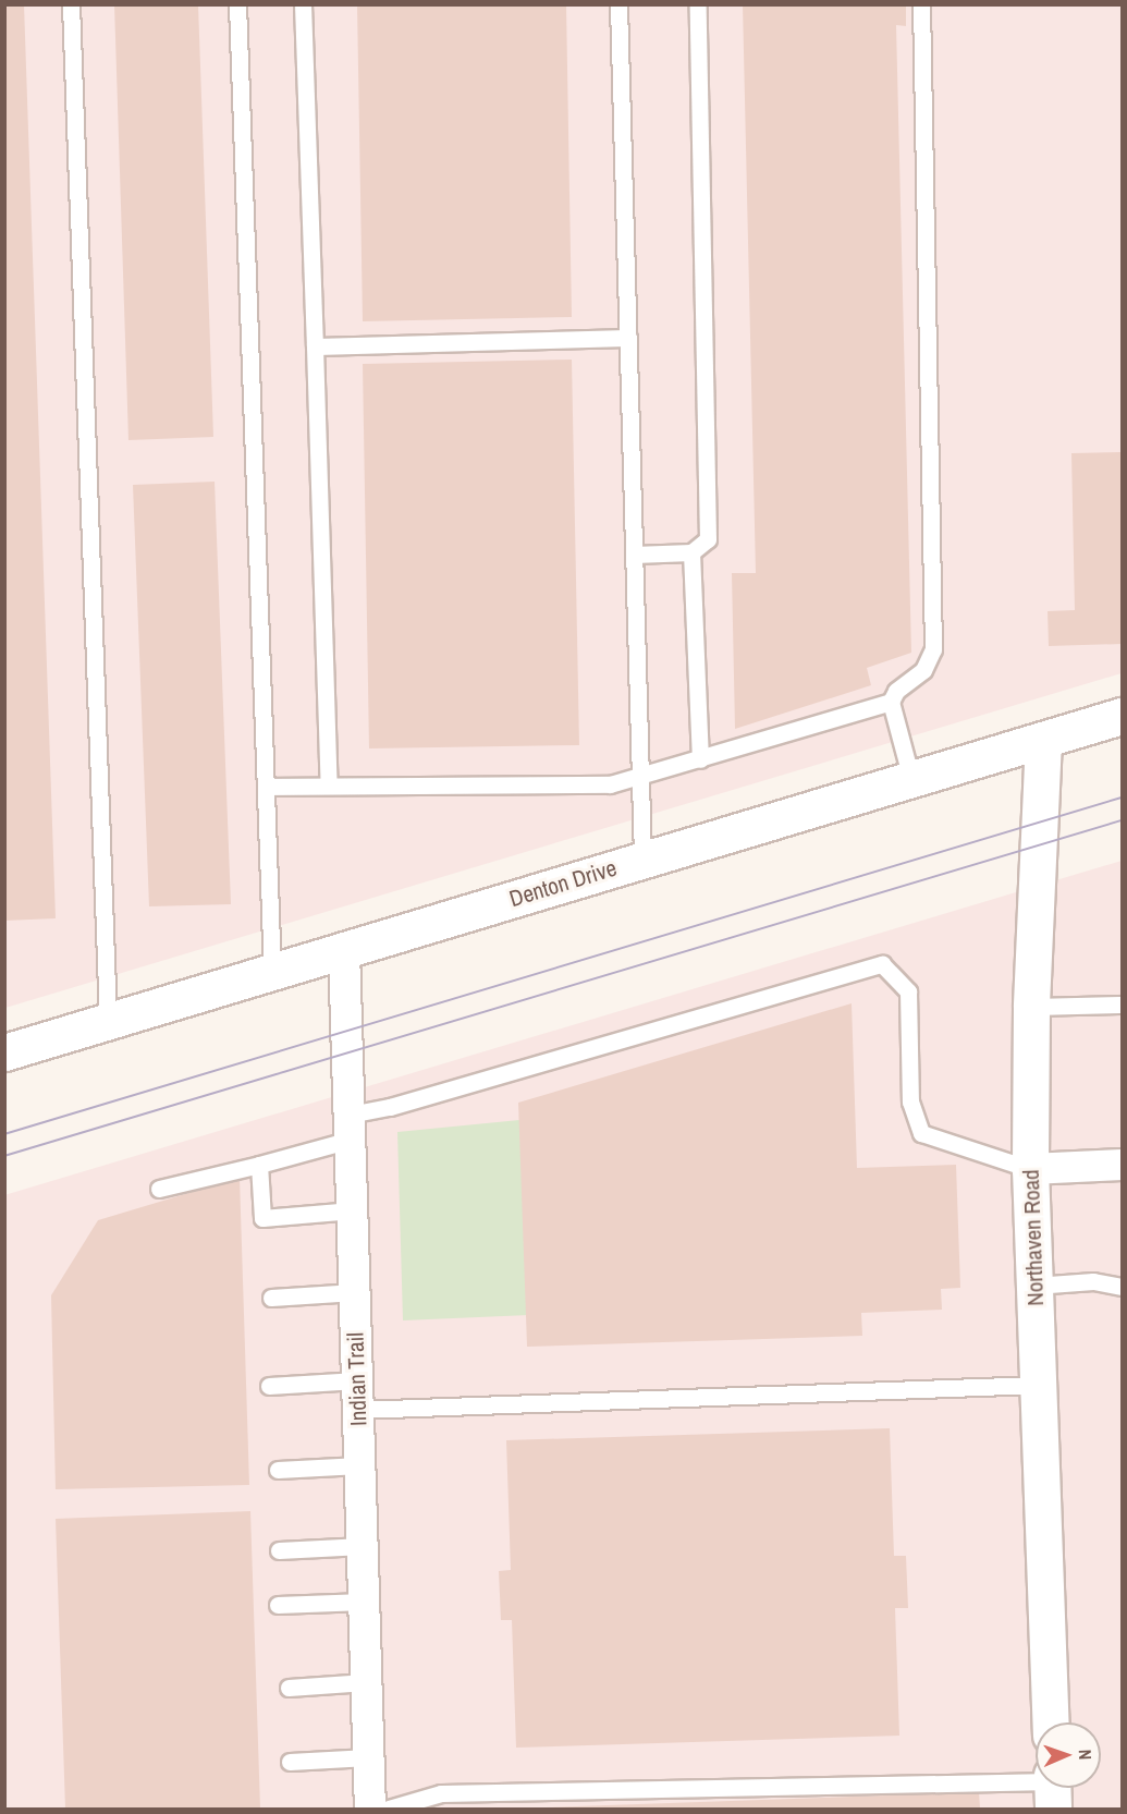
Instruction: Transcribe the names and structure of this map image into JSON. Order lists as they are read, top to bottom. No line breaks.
{"streets":{"street":["Denton Drive","Northaven Road","Indian Trail"]},"crossings":[["Denton Drive","Northaven Road"],["Denton Drive","Indian Trail"]],"north":"right"}
